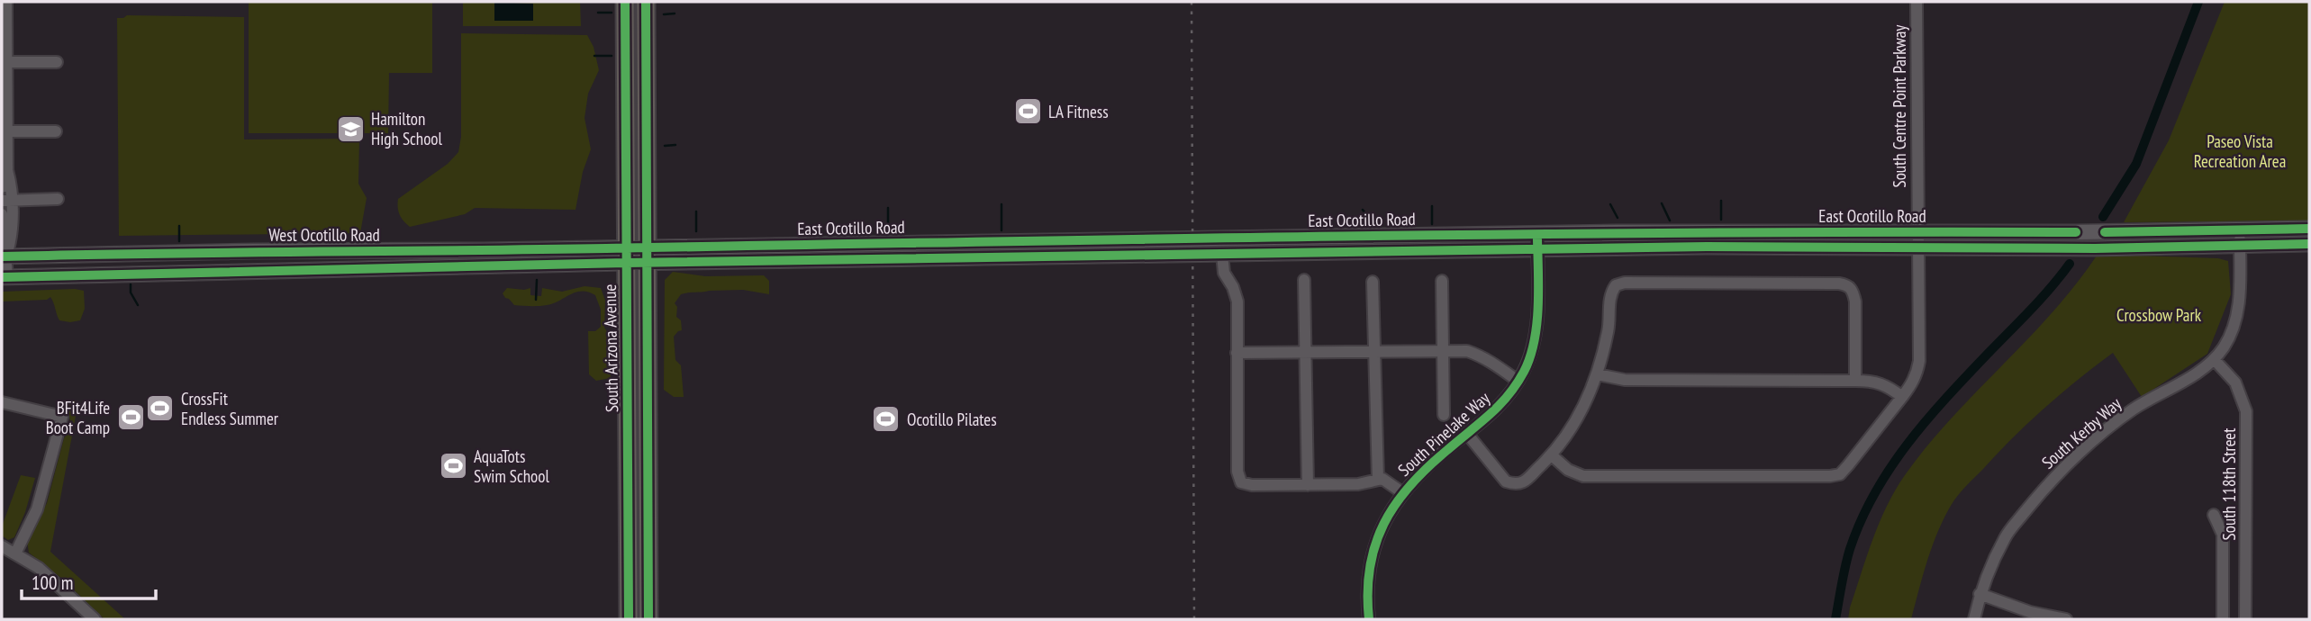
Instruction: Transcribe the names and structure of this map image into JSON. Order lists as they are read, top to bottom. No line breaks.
{"streets":{"main road":["East Ocotillo Road","West Ocotillo Road","South Arizona Avenue"],"street":["South Centre Point Parkway","South Kerby Way","South Pinelake Way","South 118th Street"]},"crossings":[["South Centre Point Parkway","East Ocotillo Road"],["East Ocotillo Road","West Ocotillo Road"],["East Ocotillo Road","South Kerby Way"],["East Ocotillo Road","South Pinelake Way"],["West Ocotillo Road","South Arizona Avenue"],["South Kerby Way","South 118th Street"]],"parks":["Paseo Vista Recreation Area","Crossbow Park"],"places":{"sports":["LA Fitness","CrossFit Endless Summer","BFit4Life Boot Camp","Ocotillo Pilates","AquaTots Swim School"],"school or university":["Hamilton High School"]},"scale_bar":"100 m"}
